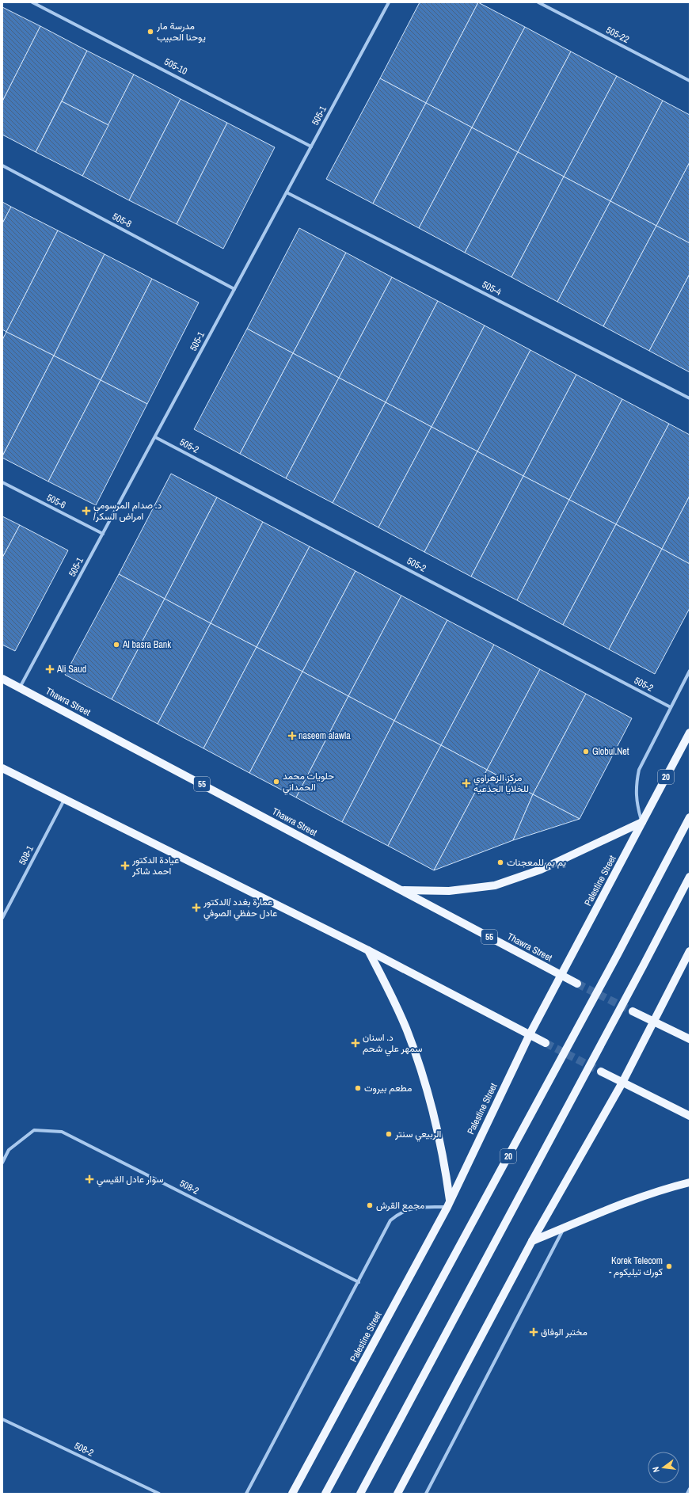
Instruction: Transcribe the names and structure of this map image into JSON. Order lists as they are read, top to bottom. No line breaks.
{"streets":{"main road":["Thawra Street","20","55","Palestine Street"],"street":["505-22","505-10","505-1","505-8","505-4","505-2","505-6","508-1","508-2"]},"crossings":[["505-10","505-1"],["505-1","505-8"],["505-1","505-4"],["505-1","505-2"],["505-1","505-6"],["505-1","Thawra Street"],["Thawra Street","Palestine Street"]],"places":{"other":["مدرسة مار يوحنا الحبيب","Al basra Bank","Globul.Net","حلويات محمد الحمداني","يم يم للمعجنات","مطعم بيروت","الربيعي سنتر","مجمع القرش","Korek Telecom - كورك تيليكوم"],"health":["د. صدام المرسومي /امراض السكر","Ali Saud","naseem alawla","مركز الزهراوي للخلايا الجذعيه","عيادة الدكتور احمد شاكر","عمارة بغدد /الدكتور عادل حفظي الصوفي","د. اسنان سمهر علي شحم","سوار عادل القيسي","مختبر الوفاق"]},"north":"left"}
